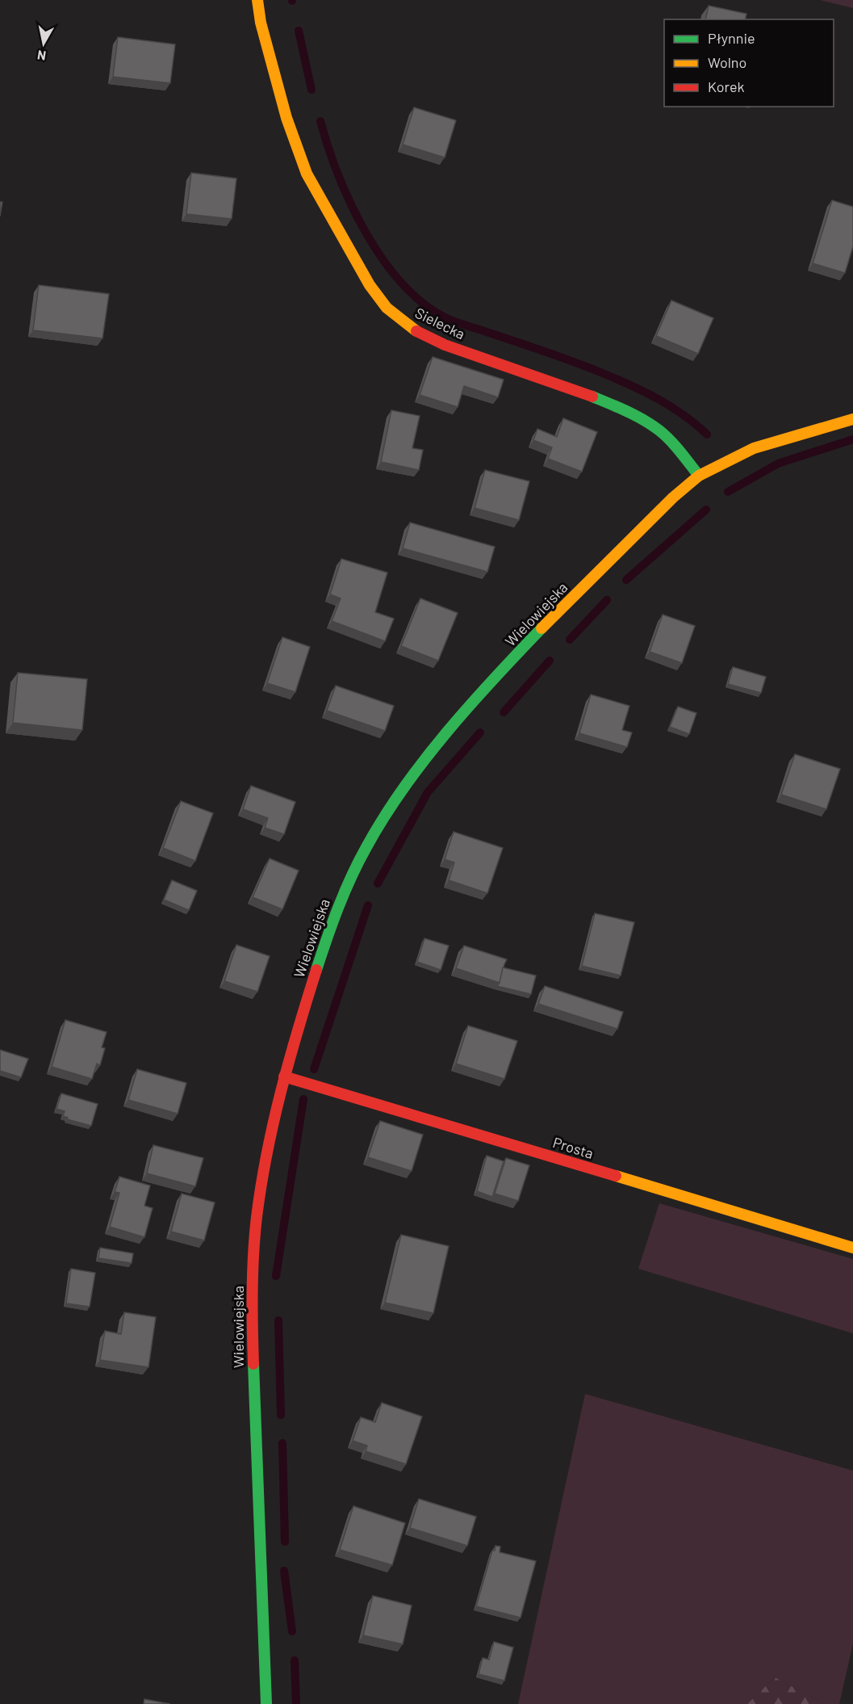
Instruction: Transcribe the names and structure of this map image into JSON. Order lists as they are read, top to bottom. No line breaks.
{"streets":{"street":["Sielecka","Wielowiejska","Prosta"]},"crossings":[["Sielecka","Wielowiejska"],["Wielowiejska","Prosta"]],"legend":["Płynnie","Wolno","Korek"],"north":"bottom"}
